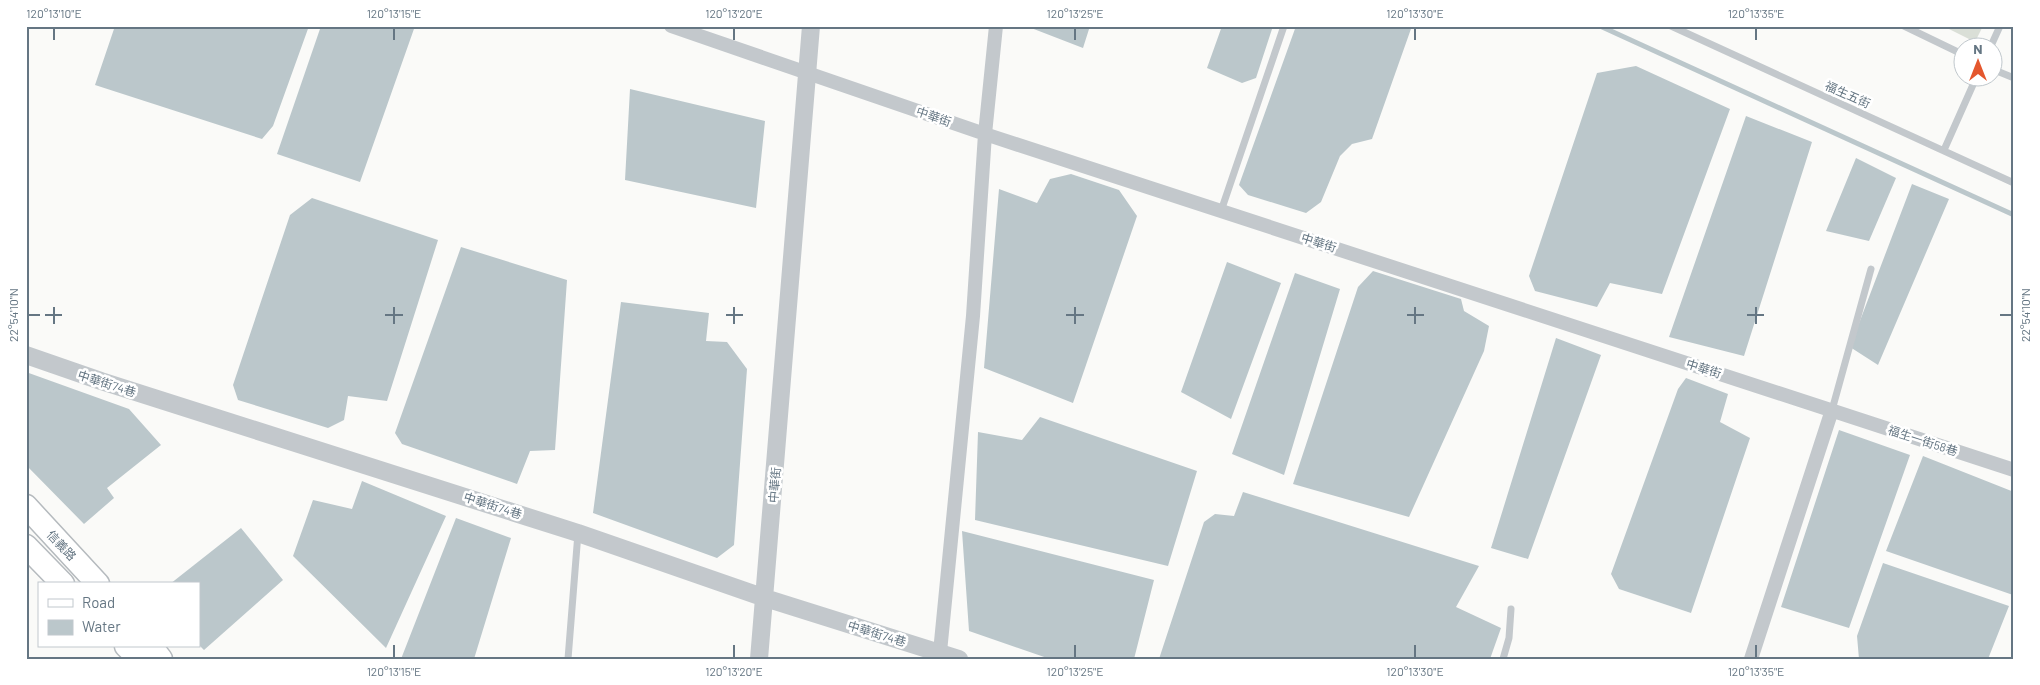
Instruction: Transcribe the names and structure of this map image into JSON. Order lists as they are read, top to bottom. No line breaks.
{"streets":{"main road":["信義路"],"street":["中華街","中華街74巷","福生一街58巷"],"lane":["福生五街"]},"crossings":[["中華街","中華街74巷"],["中華街","福生一街58巷"]],"legend":["Road","Water"],"north":"top","coordinates":["120°13'10\"E","120°13'15\"E","120°13'20\"E","120°13'25\"E","120°13'30\"E","120°13'35\"E","22°54'10\"N"]}
